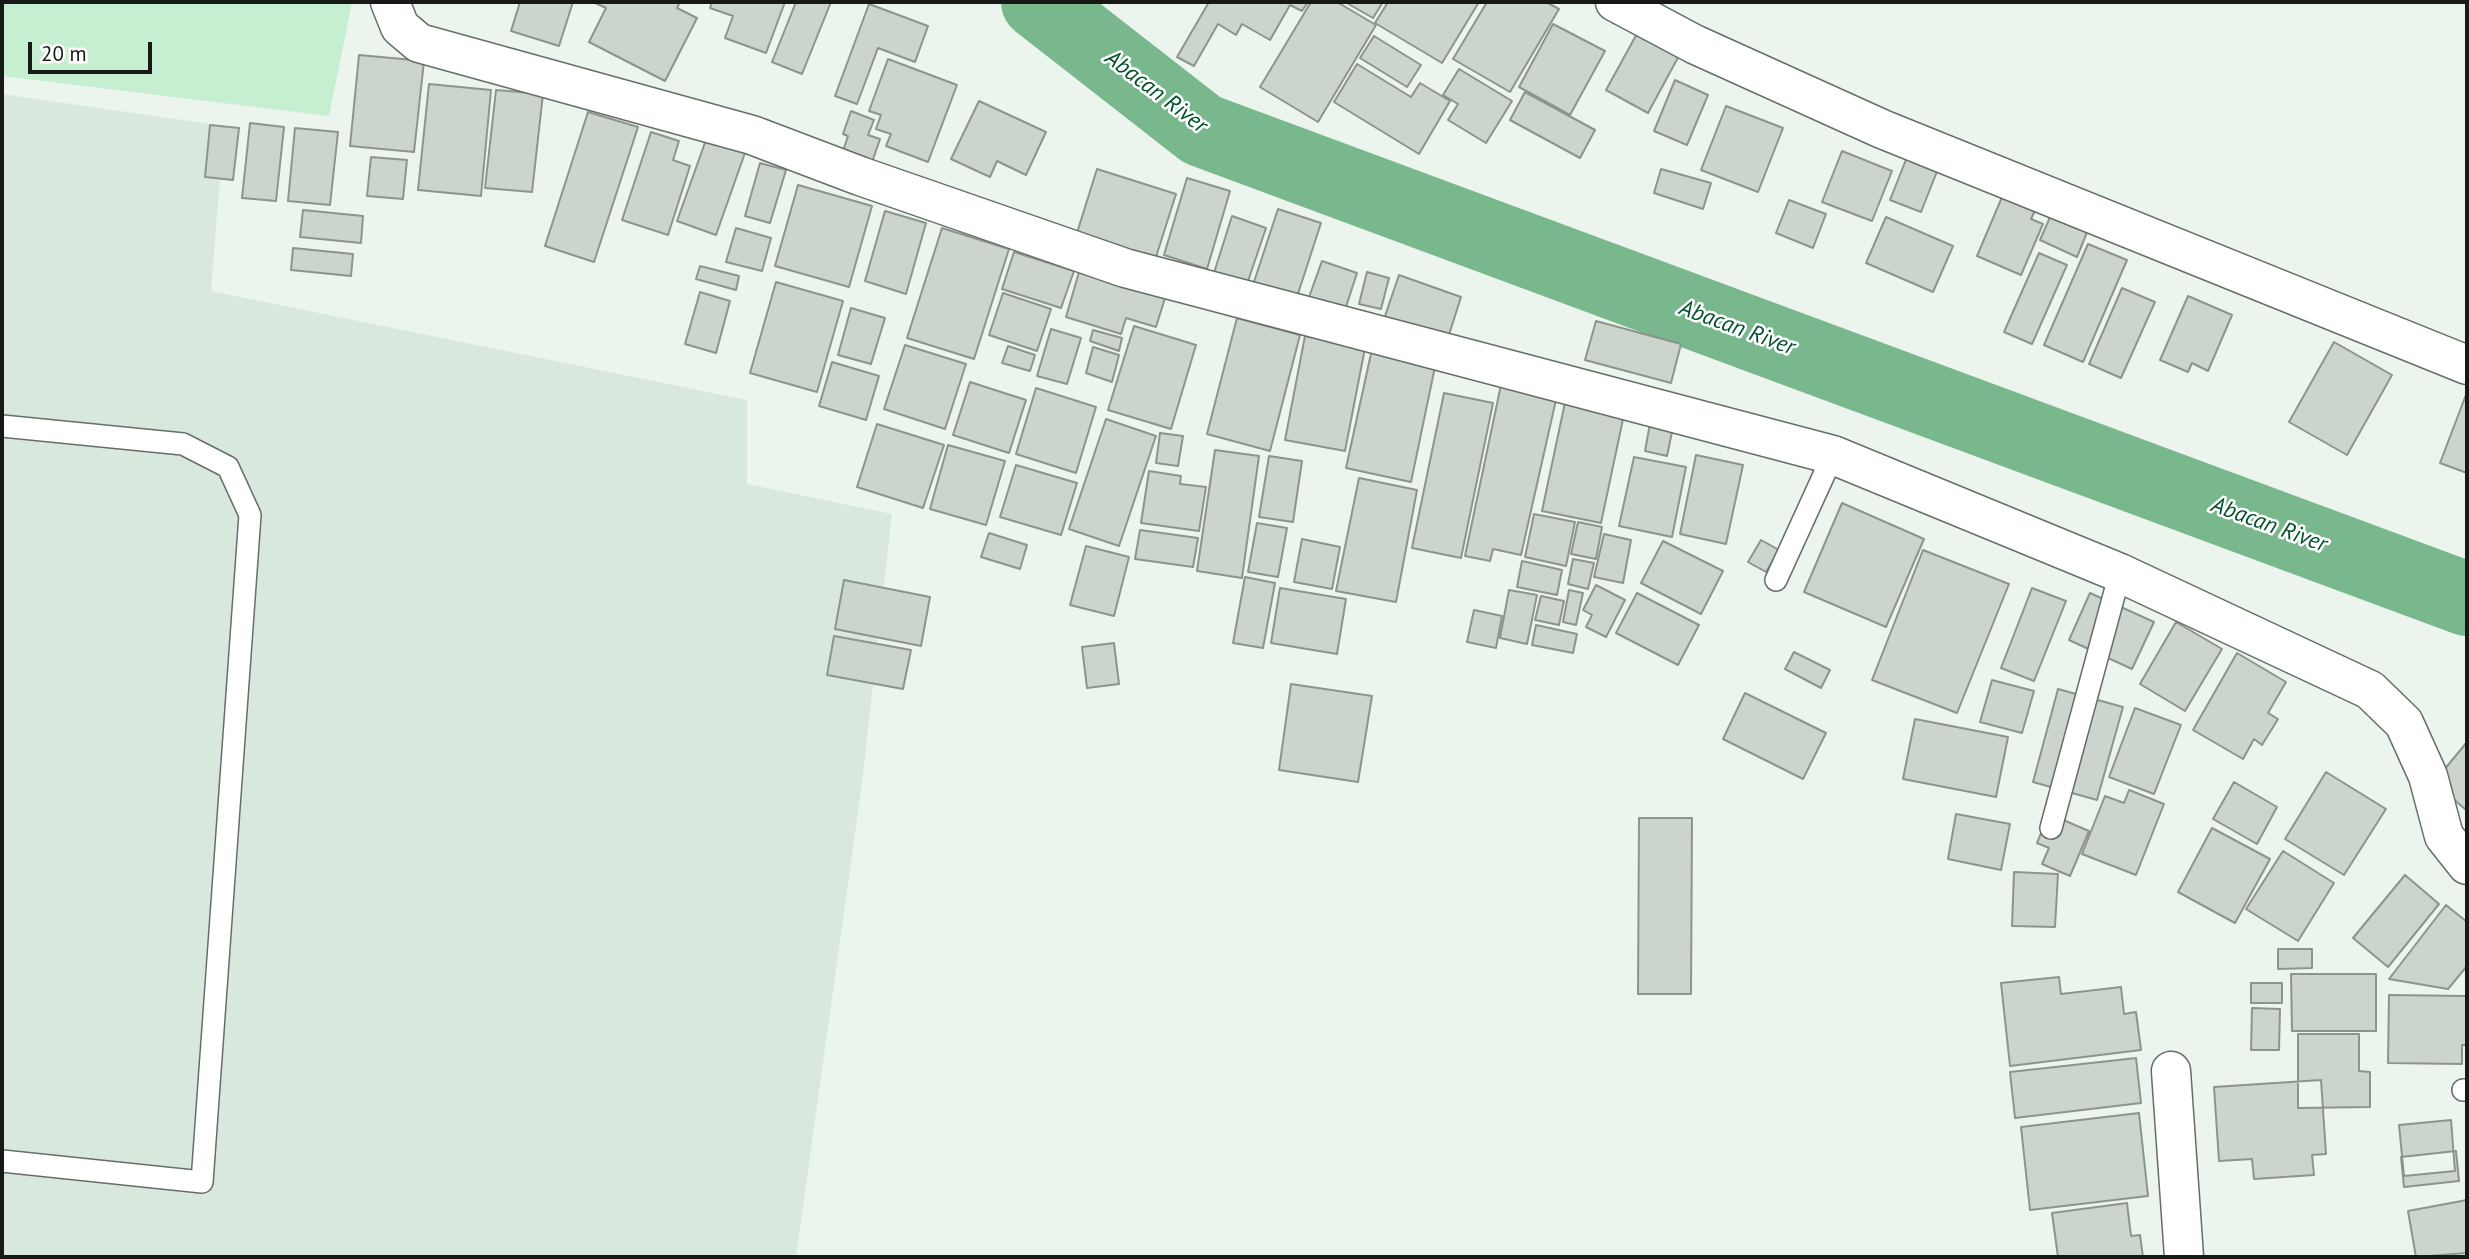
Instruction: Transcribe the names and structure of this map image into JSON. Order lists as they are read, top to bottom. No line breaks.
{"water":["Abacan River"],"scale_bar":"20 m"}
